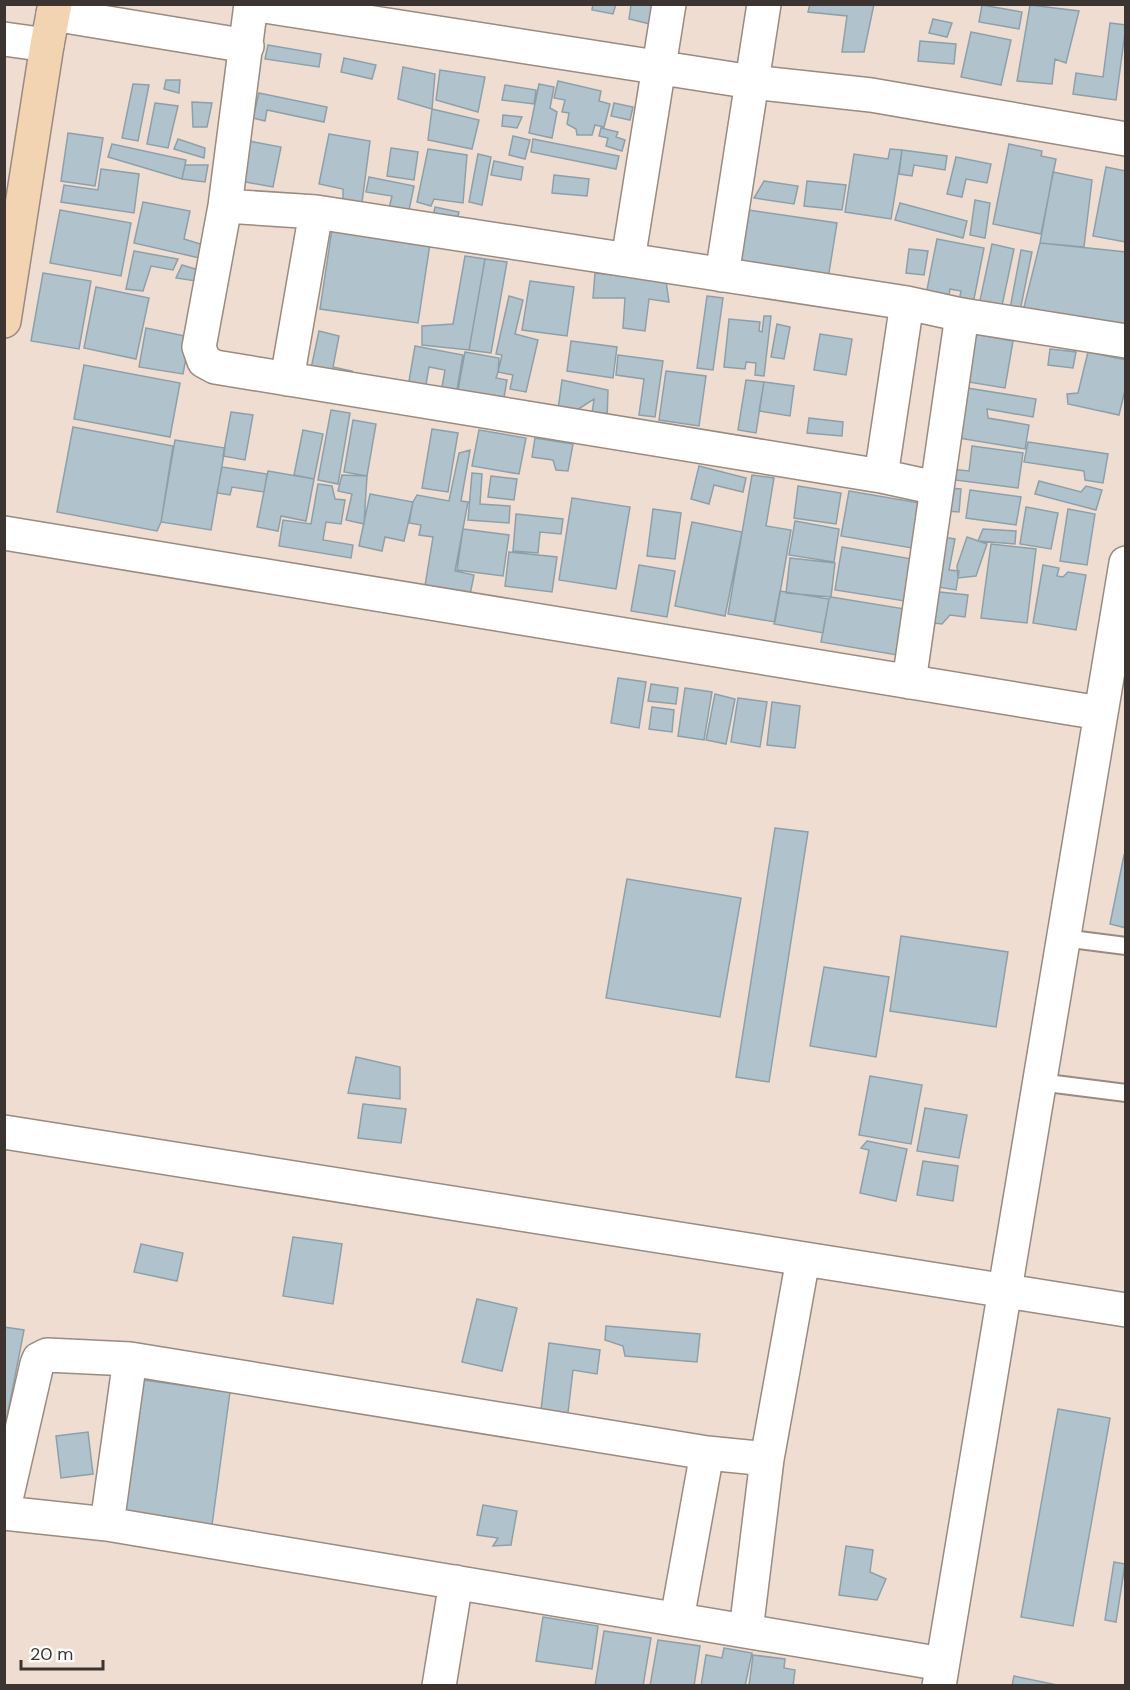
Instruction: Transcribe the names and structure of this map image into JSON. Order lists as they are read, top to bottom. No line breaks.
{"scale_bar":"20 m"}
